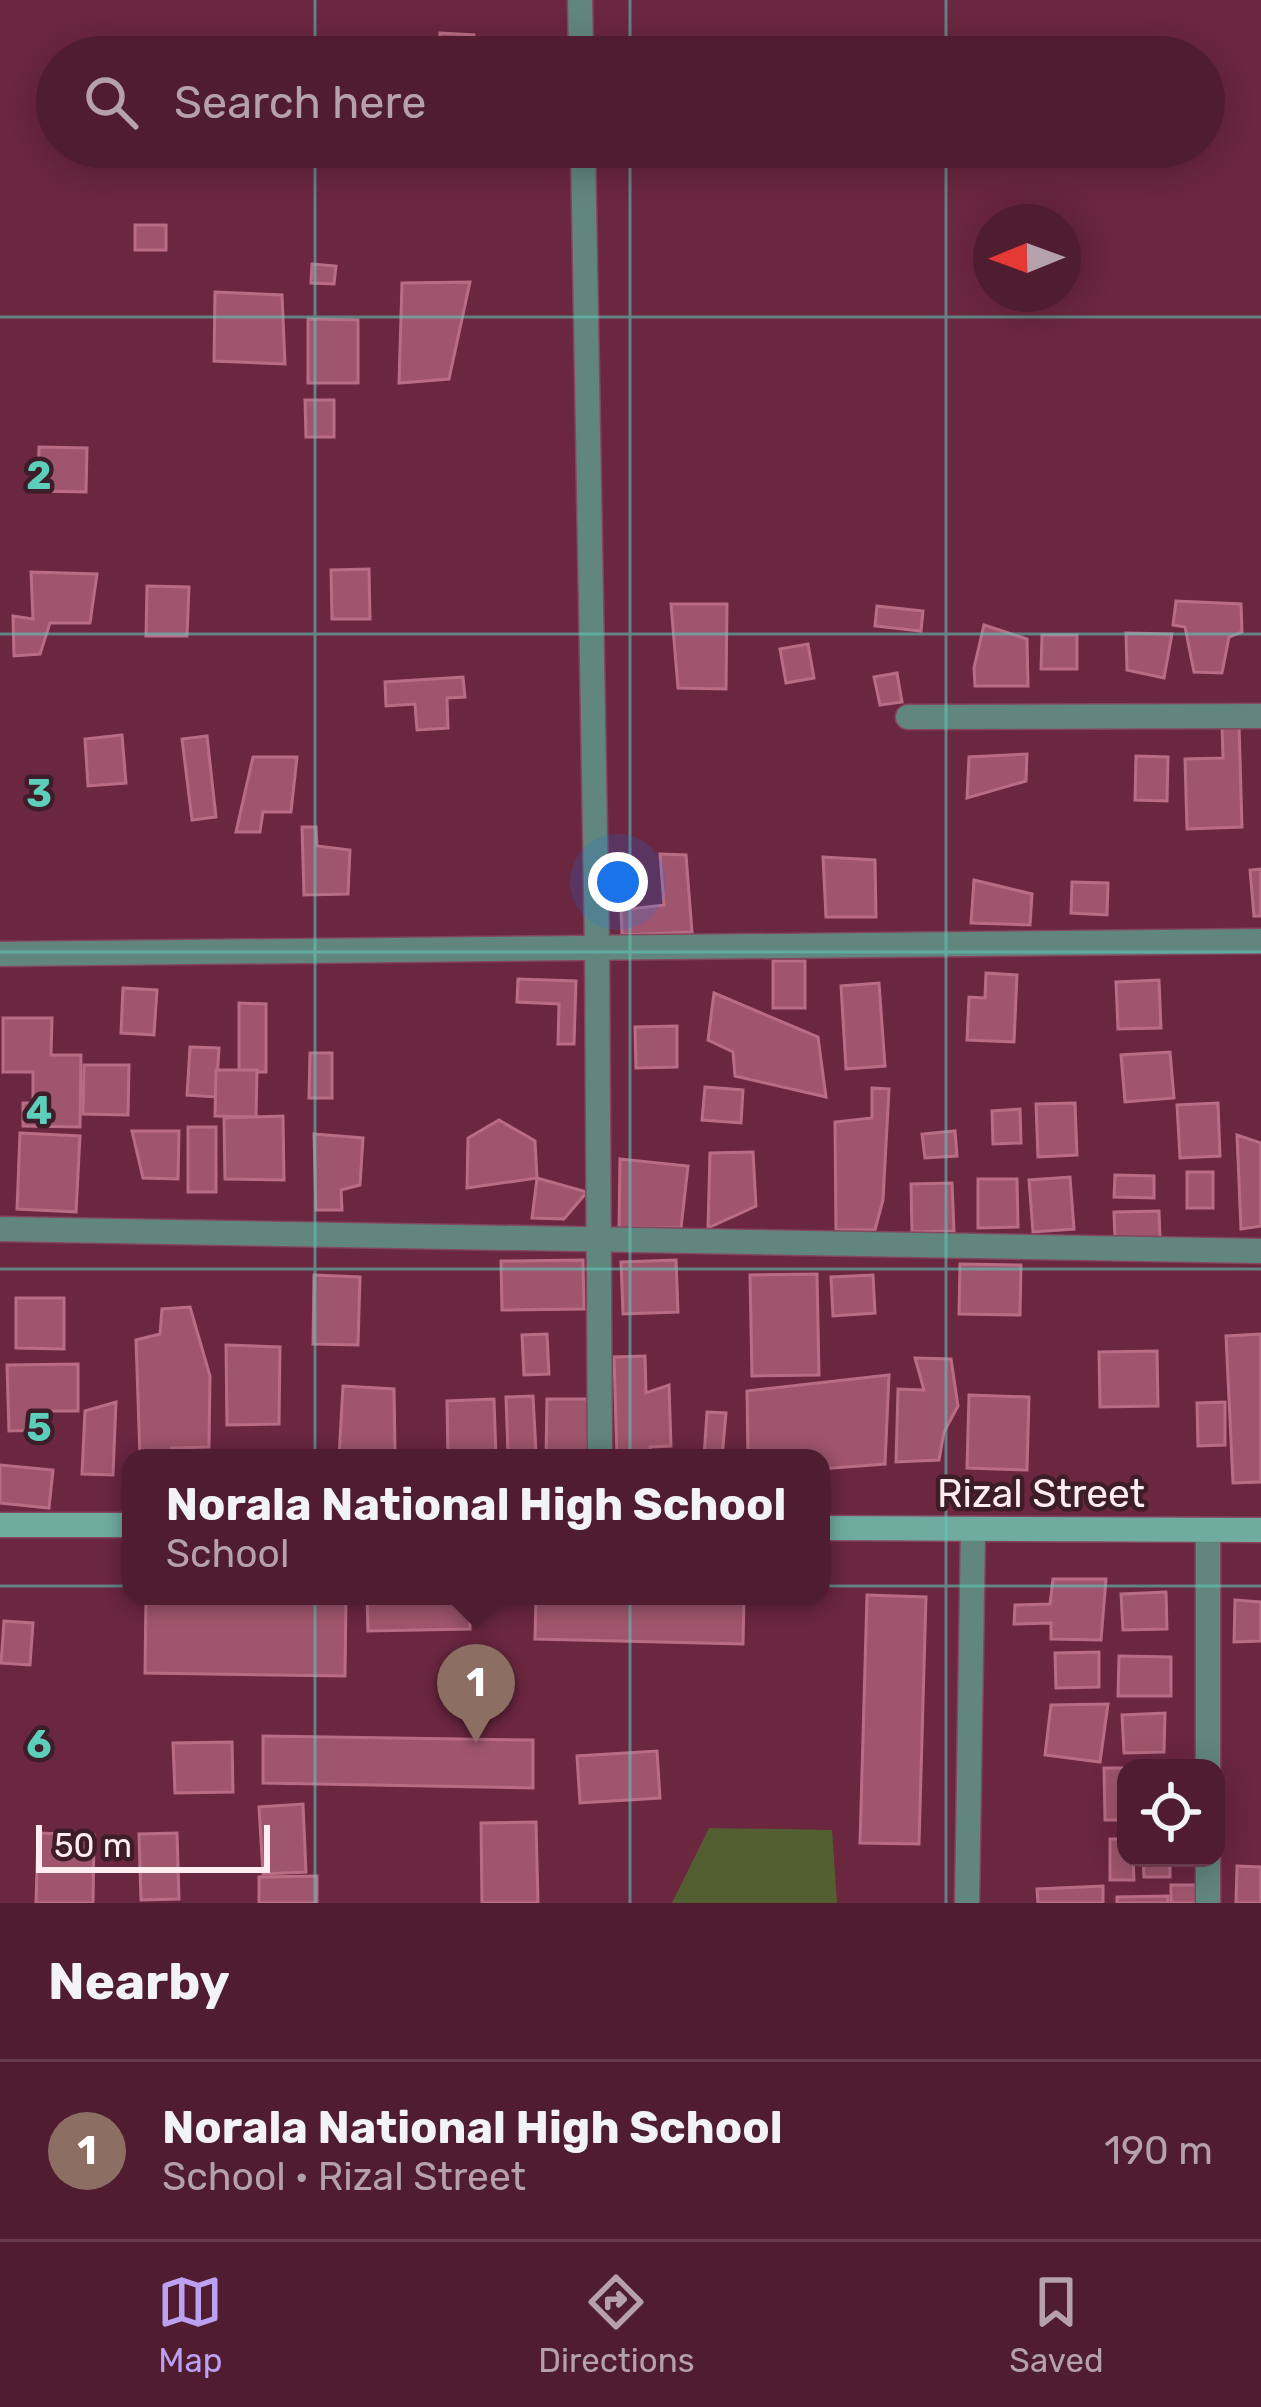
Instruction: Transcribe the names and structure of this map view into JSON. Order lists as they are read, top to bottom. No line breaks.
{"streets":{"main road":["Rizal Street"]},"scale_bar":"50 m","north":"left","page":{"search":"Search here","popup":["Norala National High School","School"],"pins":"1","scale":"50 m","heading":"Nearby","list":[{"mark":"1","name":"Norala National High School","note":"School · Rizal Street","value":"190 m"}],"nav":["Map","Directions","Saved"]},"grid":{"rows":["2","3","4","5","6"]}}
